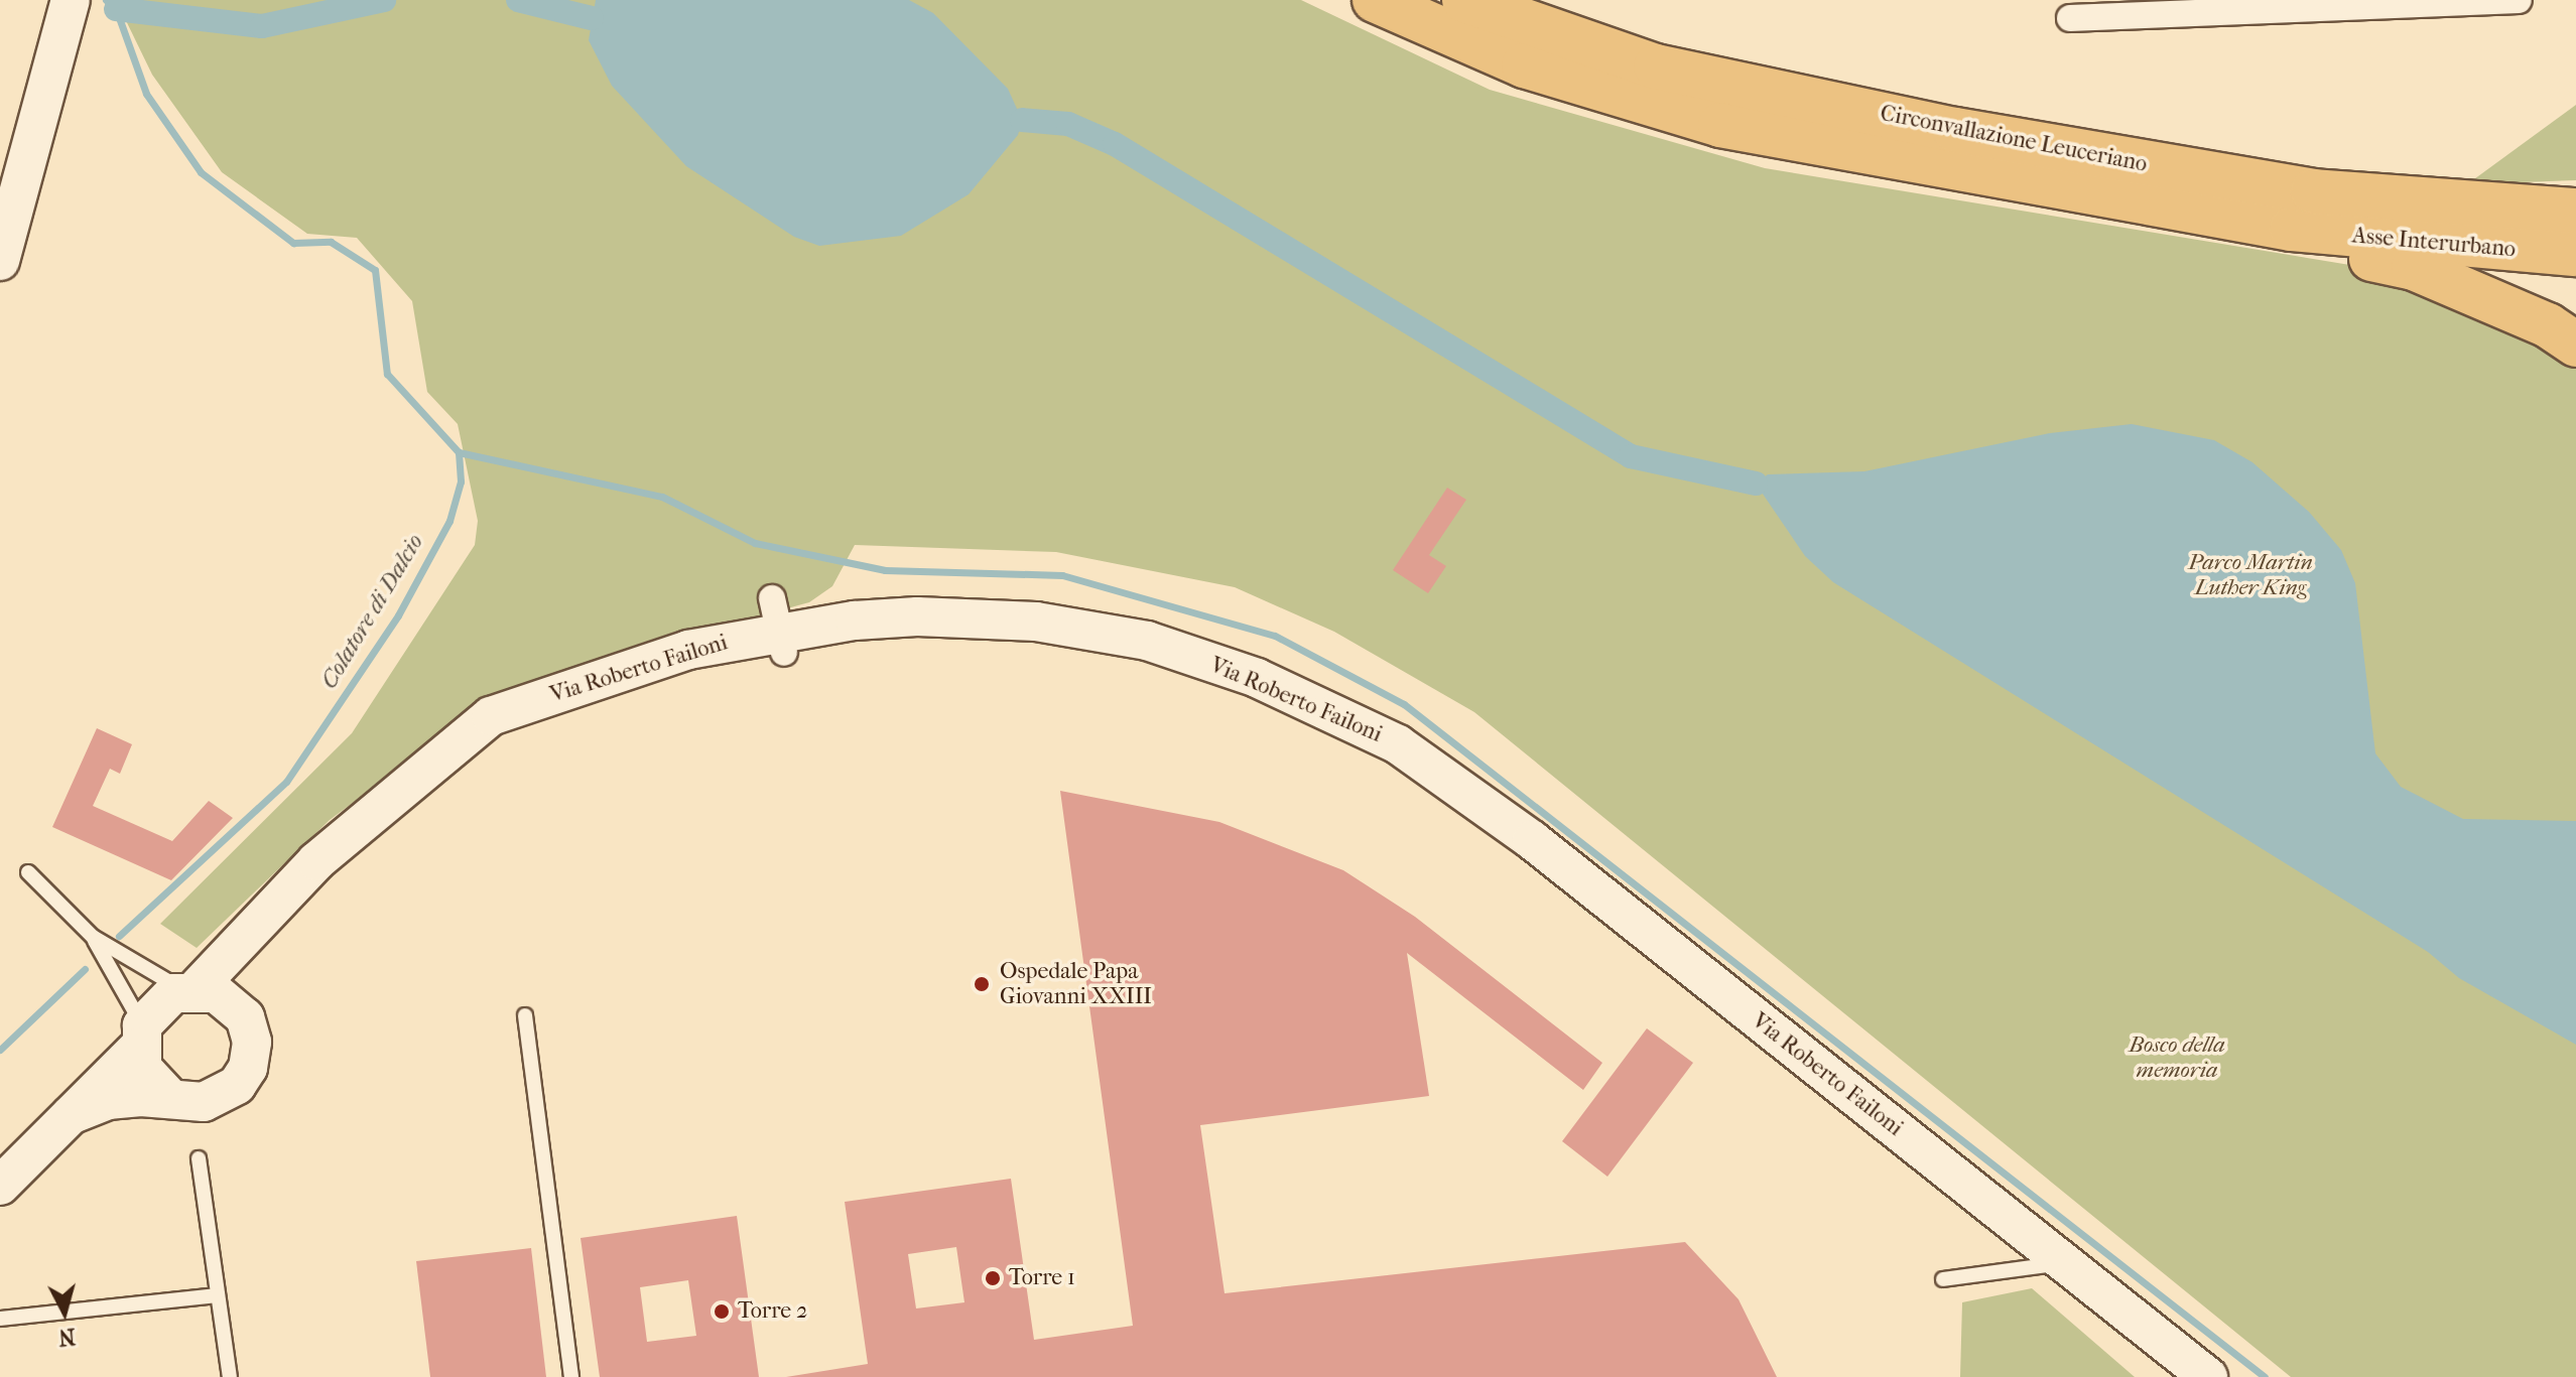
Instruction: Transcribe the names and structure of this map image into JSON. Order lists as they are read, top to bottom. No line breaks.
{"streets":{"highway":["Circonvallazione Leuceriano","Asse Interurbano"],"street":["Via Roberto Failoni"]},"crossings":[["Circonvallazione Leuceriano","Asse Interurbano"]],"water":["Colatore di Dalcio"],"parks":["Parco Martin Luther King","Bosco della memoria"],"places":["Ospedale Papa Giovanni XXIII","Torre 1","Torre 2"],"north":"bottom"}
